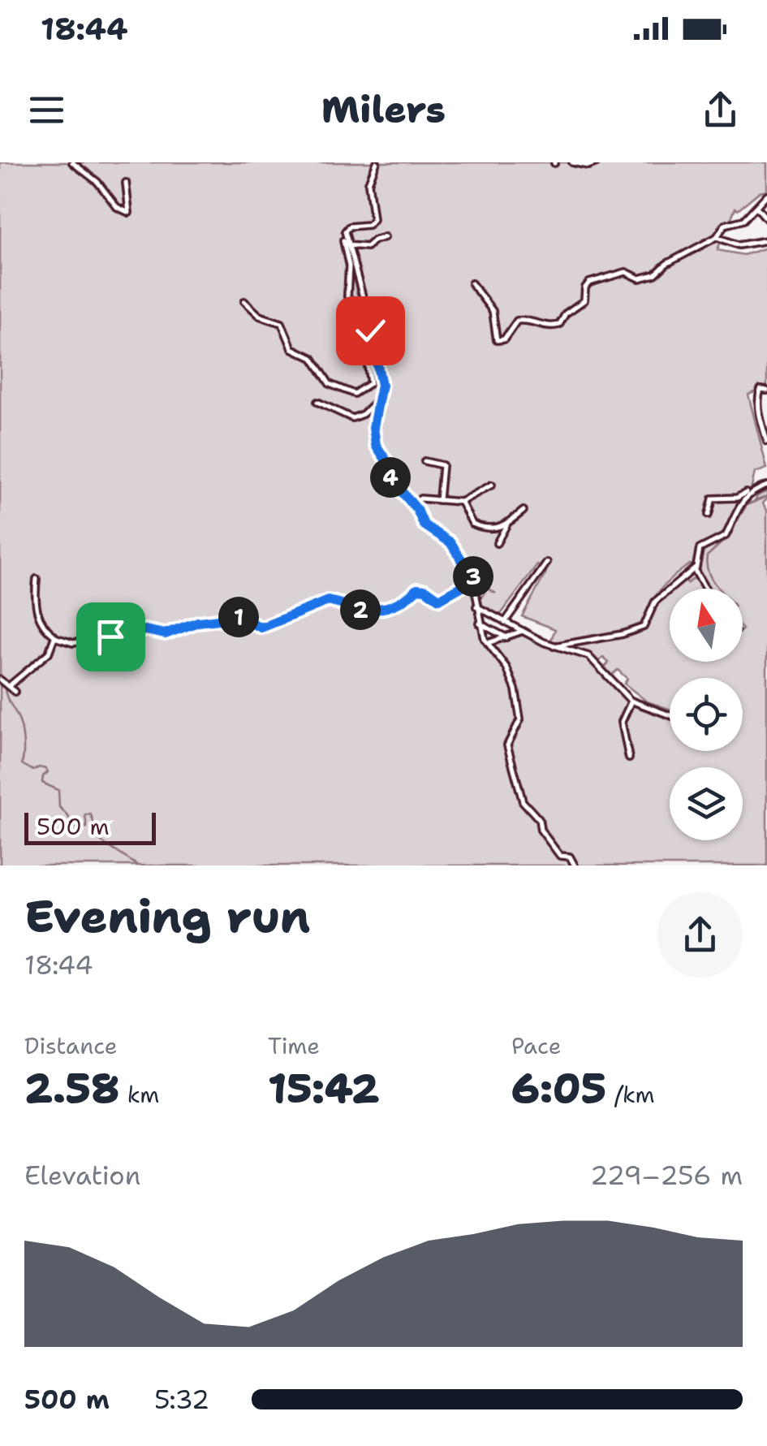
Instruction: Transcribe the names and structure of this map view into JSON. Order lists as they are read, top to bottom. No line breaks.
{"scale_bar":"500 m","north":"top","page":{"status":"18:44","header":"Milers","pins":["4","3","2","1"],"scale":"500 m","heading":["Evening run","18:44"],"stats":[["Distance","2.58 km"],["Time","15:42"],["Pace","6:05 /km"]],"chart":["Elevation","229–256 m"],"list":[{"name":"500 m","note":"5:32"}]}}
